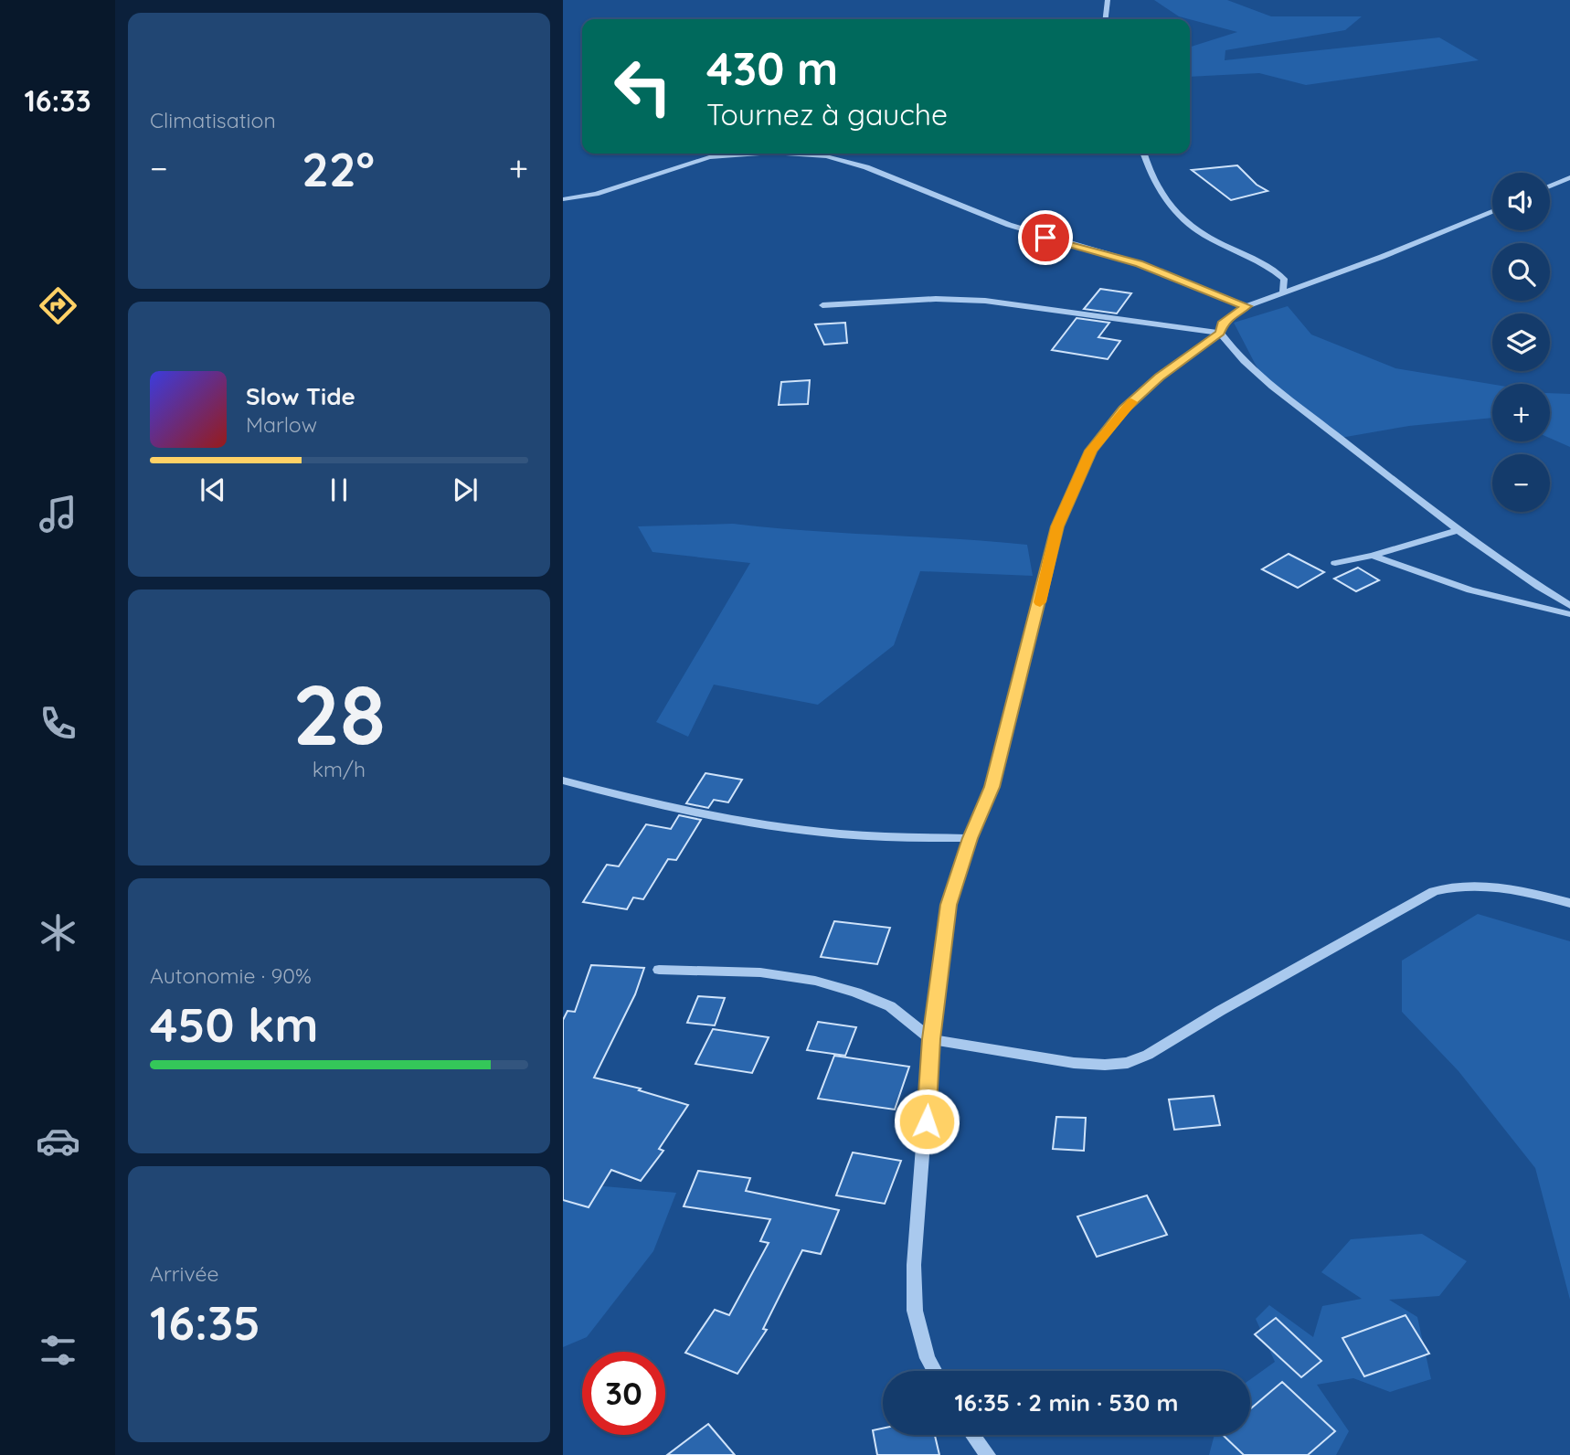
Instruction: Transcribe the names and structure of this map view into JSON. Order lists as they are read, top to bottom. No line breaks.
{"page":{"tabs":"16:33","tile":["Climatisation",["28","km/h"],["Autonomie · 90%","450 km"],["Arrivée","16:35"]],"turn":["430 m","Tournez à gauche"],"heat":["−","22°","+"],"map_buttons":["+","−"],"song":["Slow Tide","Marlow"],"limit":"30","trip":"16:35 · 2 min · 530 m"}}
